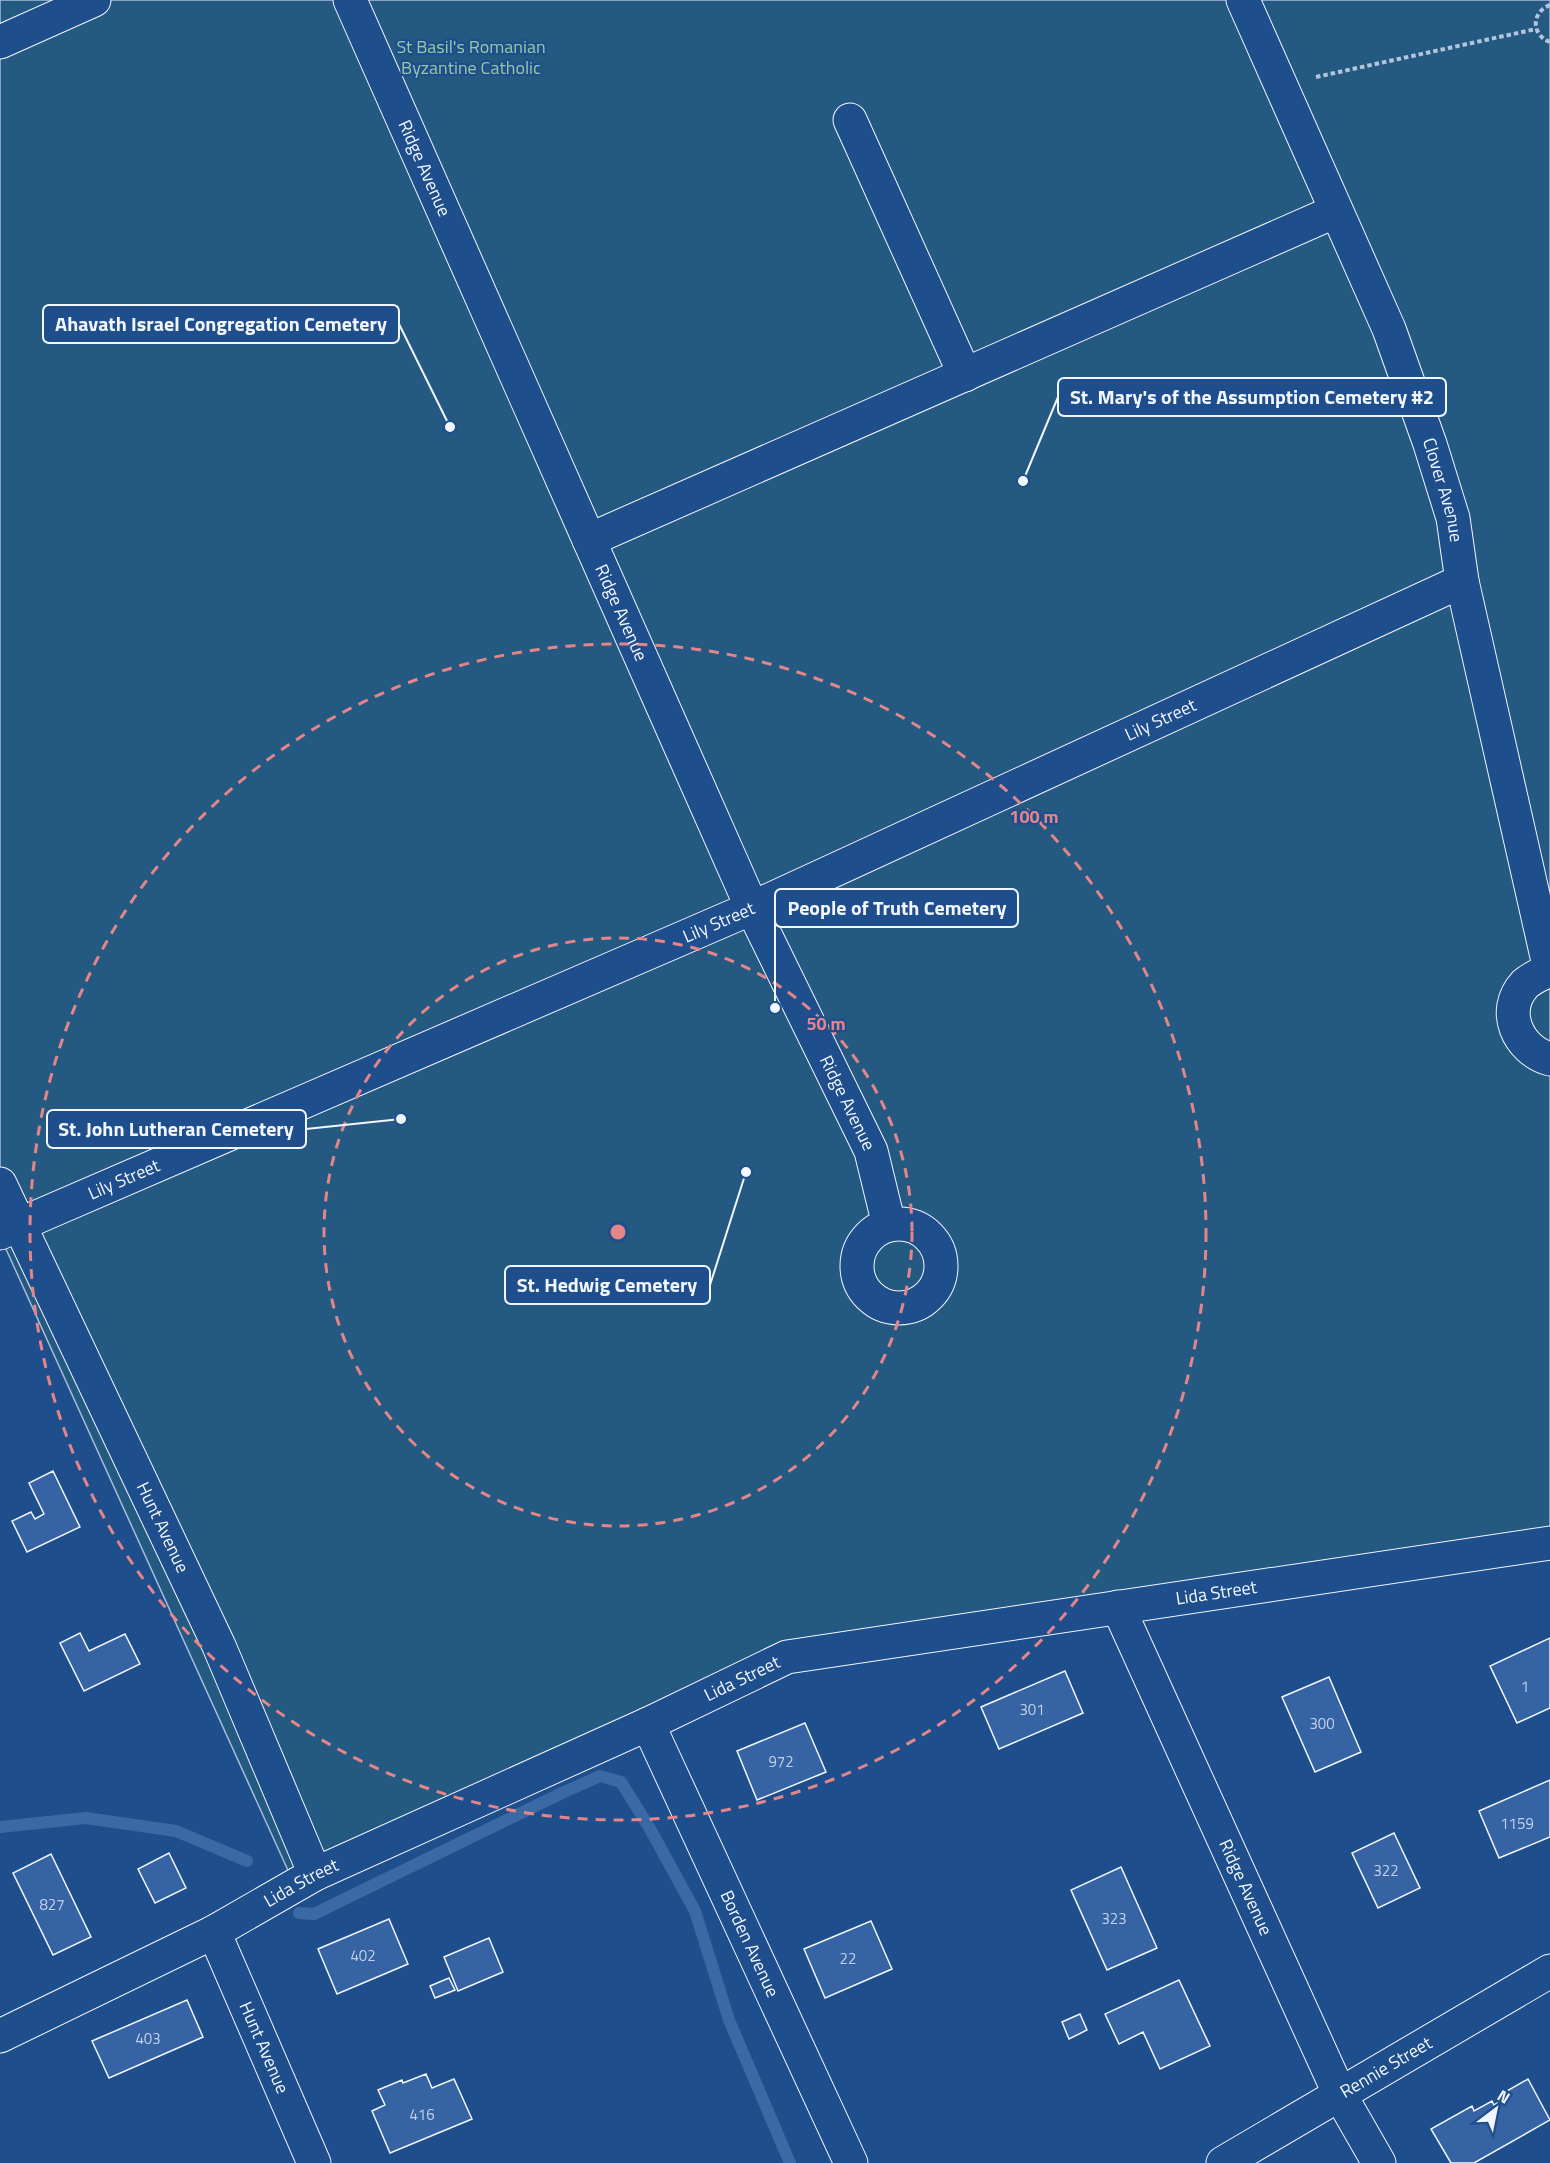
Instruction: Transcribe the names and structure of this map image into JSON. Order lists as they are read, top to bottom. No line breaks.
{"streets":{"street":["Ridge Avenue","Clover Avenue","Lily Street","Hunt Avenue","Lida Street","Borden Avenue","Rennie Street"]},"crossings":[["Ridge Avenue","Lily Street"],["Ridge Avenue","Lida Street"],["Ridge Avenue","Rennie Street"],["Clover Avenue","Lily Street"],["Lily Street","Hunt Avenue"],["Hunt Avenue","Lida Street"],["Lida Street","Borden Avenue"]],"parks":["St Basil's Romanian Byzantine Catholic"],"places":["Ahavath Israel Congregation Cemetery","St. Mary's of the Assumption Cemetery #2","People of Truth Cemetery","St. John Lutheran Cemetery","St. Hedwig Cemetery"],"house_numbers":["1","301","300","972","1159","322","827","323","402","22","403","416"],"north":"top right","rings":["100 m","50 m"]}
